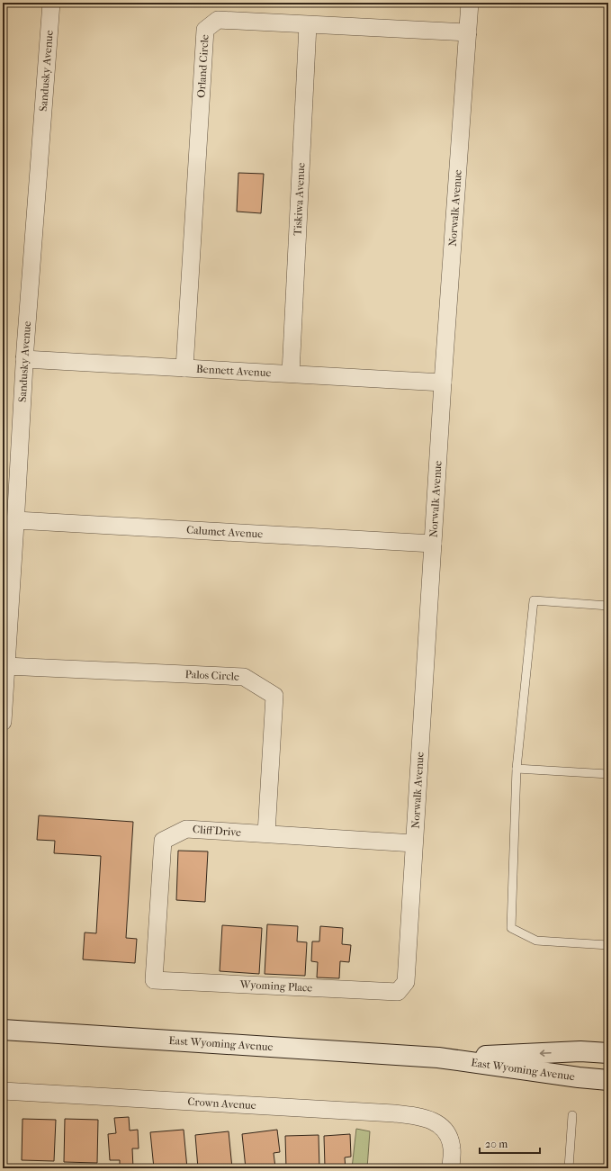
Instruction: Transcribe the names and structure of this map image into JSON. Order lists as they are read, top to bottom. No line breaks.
{"streets":{"street":["Orland Circle","Sandusky Avenue","Tiskiwa Avenue","Norwalk Avenue","Bennett Avenue","Calumet Avenue","Palos Circle","Cliff Drive","Wyoming Place","East Wyoming Avenue","Crown Avenue"]},"crossings":[["Orland Circle","Tiskiwa Avenue"],["Orland Circle","Norwalk Avenue"],["Orland Circle","Bennett Avenue"],["Sandusky Avenue","Bennett Avenue"],["Sandusky Avenue","Calumet Avenue"],["Sandusky Avenue","Palos Circle"],["Tiskiwa Avenue","Bennett Avenue"],["Norwalk Avenue","Bennett Avenue"],["Norwalk Avenue","Calumet Avenue"],["Norwalk Avenue","Cliff Drive"],["Norwalk Avenue","Wyoming Place"],["Palos Circle","Cliff Drive"],["Cliff Drive","Wyoming Place"]],"scale_bar":"20 m"}
